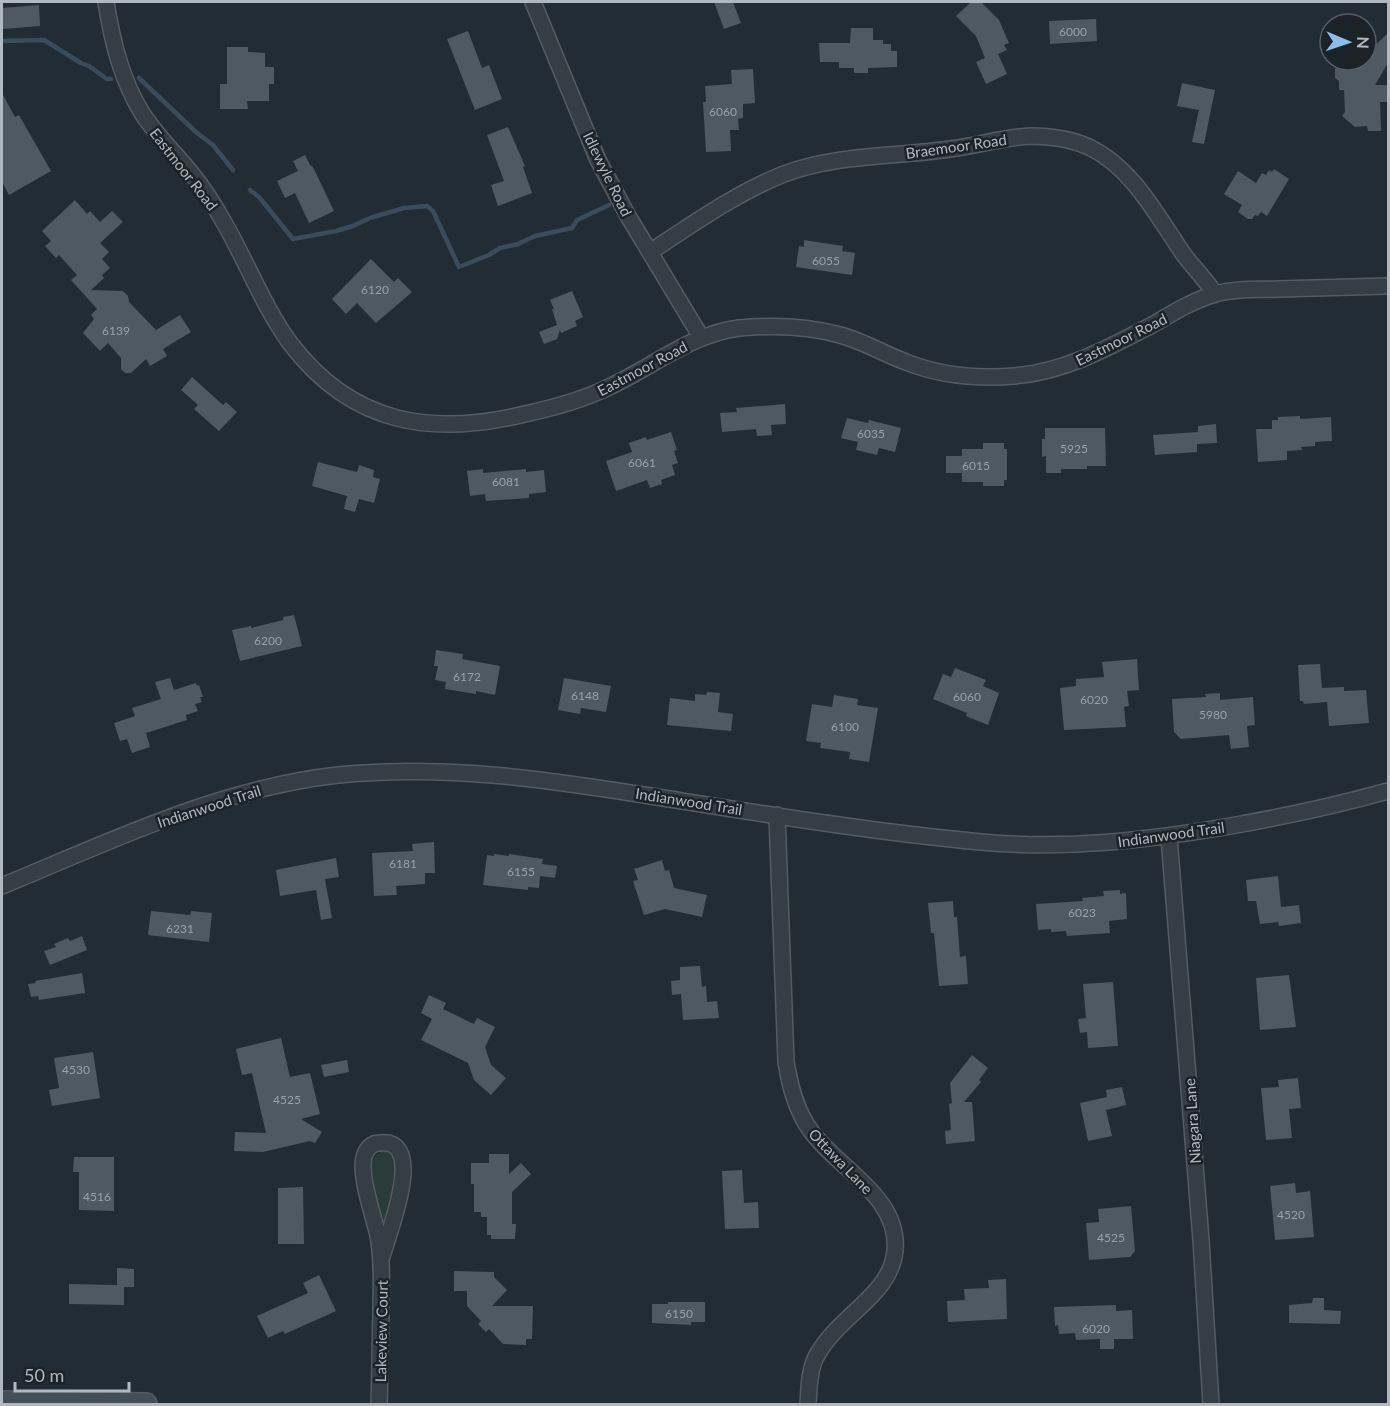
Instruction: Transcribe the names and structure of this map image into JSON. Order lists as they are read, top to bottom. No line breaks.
{"streets":{"street":["Braemoor Road","Eastmoor Road","Idlewyle Road","Indianwood Trail","Niagara Lane","Ottawa Lane","Lakeview Court"]},"crossings":[["Braemoor Road","Eastmoor Road"],["Braemoor Road","Idlewyle Road"],["Eastmoor Road","Idlewyle Road"],["Indianwood Trail","Niagara Lane"],["Indianwood Trail","Ottawa Lane"]],"house_numbers":["6000","6060","6055","6120","6139","6035","5925","6061","6015","6081","6200","6172","6148","6060","6020","5980","6100","6181","6155","6023","6231","4530","4525","4516","4520","4525","6150","6020"],"scale_bar":"50 m","north":"right"}
